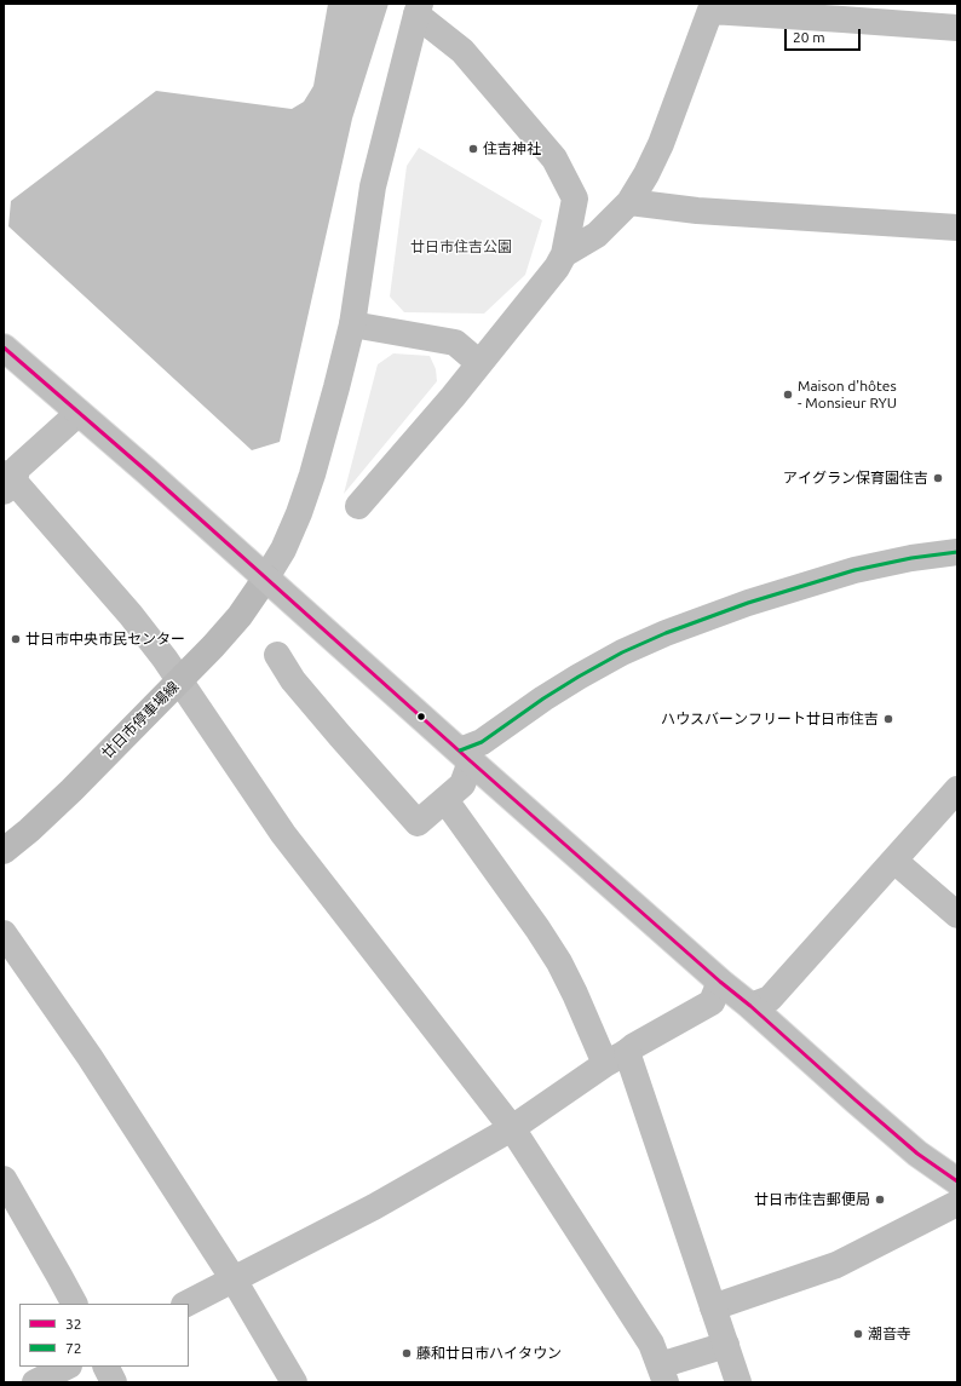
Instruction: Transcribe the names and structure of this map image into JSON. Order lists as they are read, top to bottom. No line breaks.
{"streets":{"main road":["廿日市停車場線"]},"parks":["廿日市住吉公園"],"places":["住吉神社","Maison d'hôtes - Monsieur RYU","アイグラン保育園住吉","廿日市中央市民センター","ハウスバーンフリート廿日市住吉","廿日市住吉郵便局","潮音寺","藤和廿日市ハイタウン"],"lines":["transit line 32","transit line 72"],"legend":["32","72"],"scale_bar":"20 m"}
